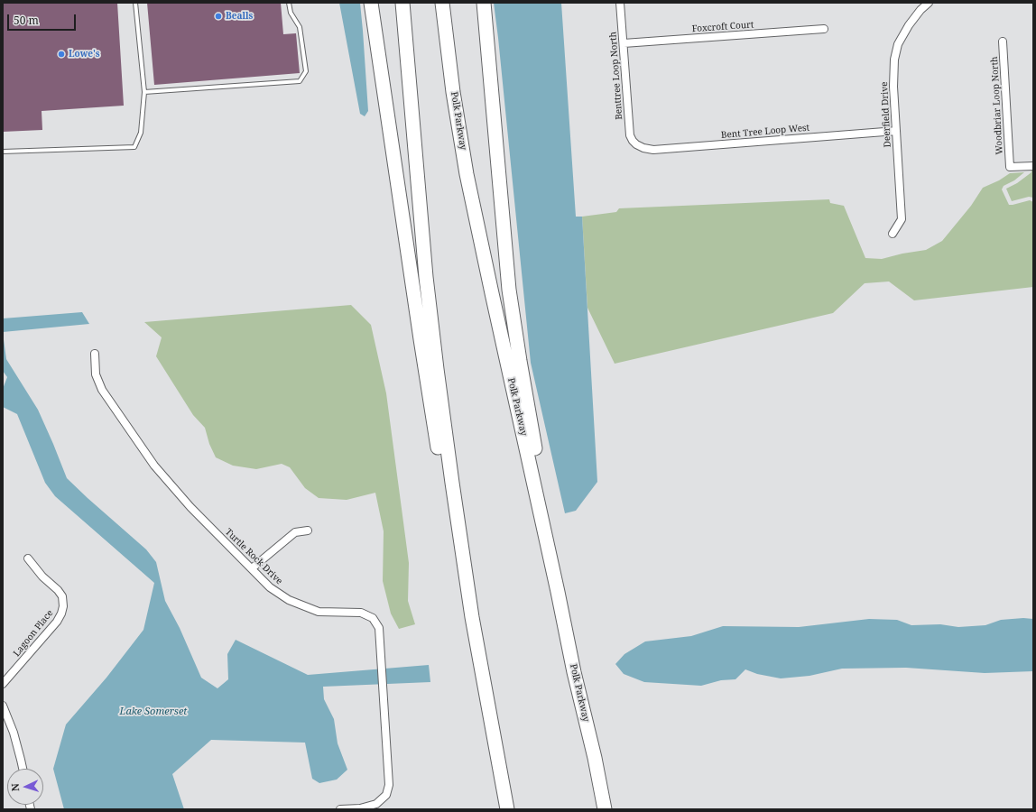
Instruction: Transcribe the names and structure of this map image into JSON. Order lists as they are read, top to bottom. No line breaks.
{"streets":{"highway":["Polk Parkway"],"street":["Foxcroft Court","Benttree Loop North","Woodbriar Loop North","Deerfield Drive","Bent Tree Loop West","Turtle Rock Drive","Lagoon Place"]},"crossings":[["Foxcroft Court","Benttree Loop North"],["Benttree Loop North","Bent Tree Loop West"],["Deerfield Drive","Bent Tree Loop West"]],"water":["Lake Somerset"],"places":["Bealls","Lowe's"],"scale_bar":"50 m","north":"left"}
